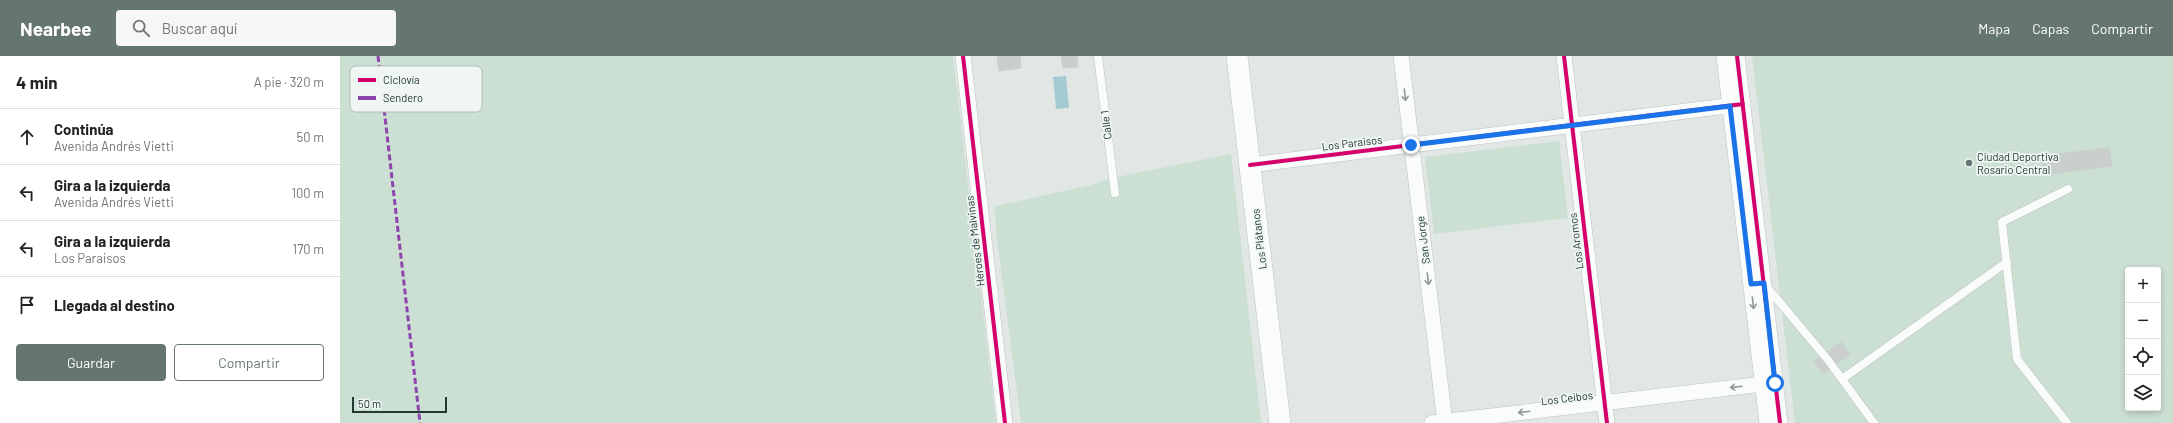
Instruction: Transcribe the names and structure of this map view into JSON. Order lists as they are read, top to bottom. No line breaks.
{"streets":{"street":["Los Paraisos","Los Plátanos","San Jorge","Héroes de Malvinas","Los Aromos","Los Ceibos"],"lane":["Calle 1"]},"crossings":[["Los Paraisos","Los Plátanos"],["Los Paraisos","San Jorge"],["Los Paraisos","Los Aromos"],["San Jorge","Los Ceibos"],["Los Aromos","Los Ceibos"]],"one_way":["San Jorge","Los Ceibos"],"places":["Ciudad Deportiva Rosario Central"],"legend":["Ciclovía","Sendero"],"scale_bar":"50 m","page":{"header":"Nearbee","search":"Buscar aquí","nav":["Mapa","Capas","Compartir"],"heading":["4 min","A pie · 320 m"],"list":[["Continúa","Avenida Andrés Vietti","50 m"],["Gira a la izquierda","Avenida Andrés Vietti","100 m"],["Gira a la izquierda","Los Paraisos","170 m"],"Llegada al destino"],"map_buttons":["+","−"],"buttons":["Guardar","Compartir"],"scale":"50 m"}}
